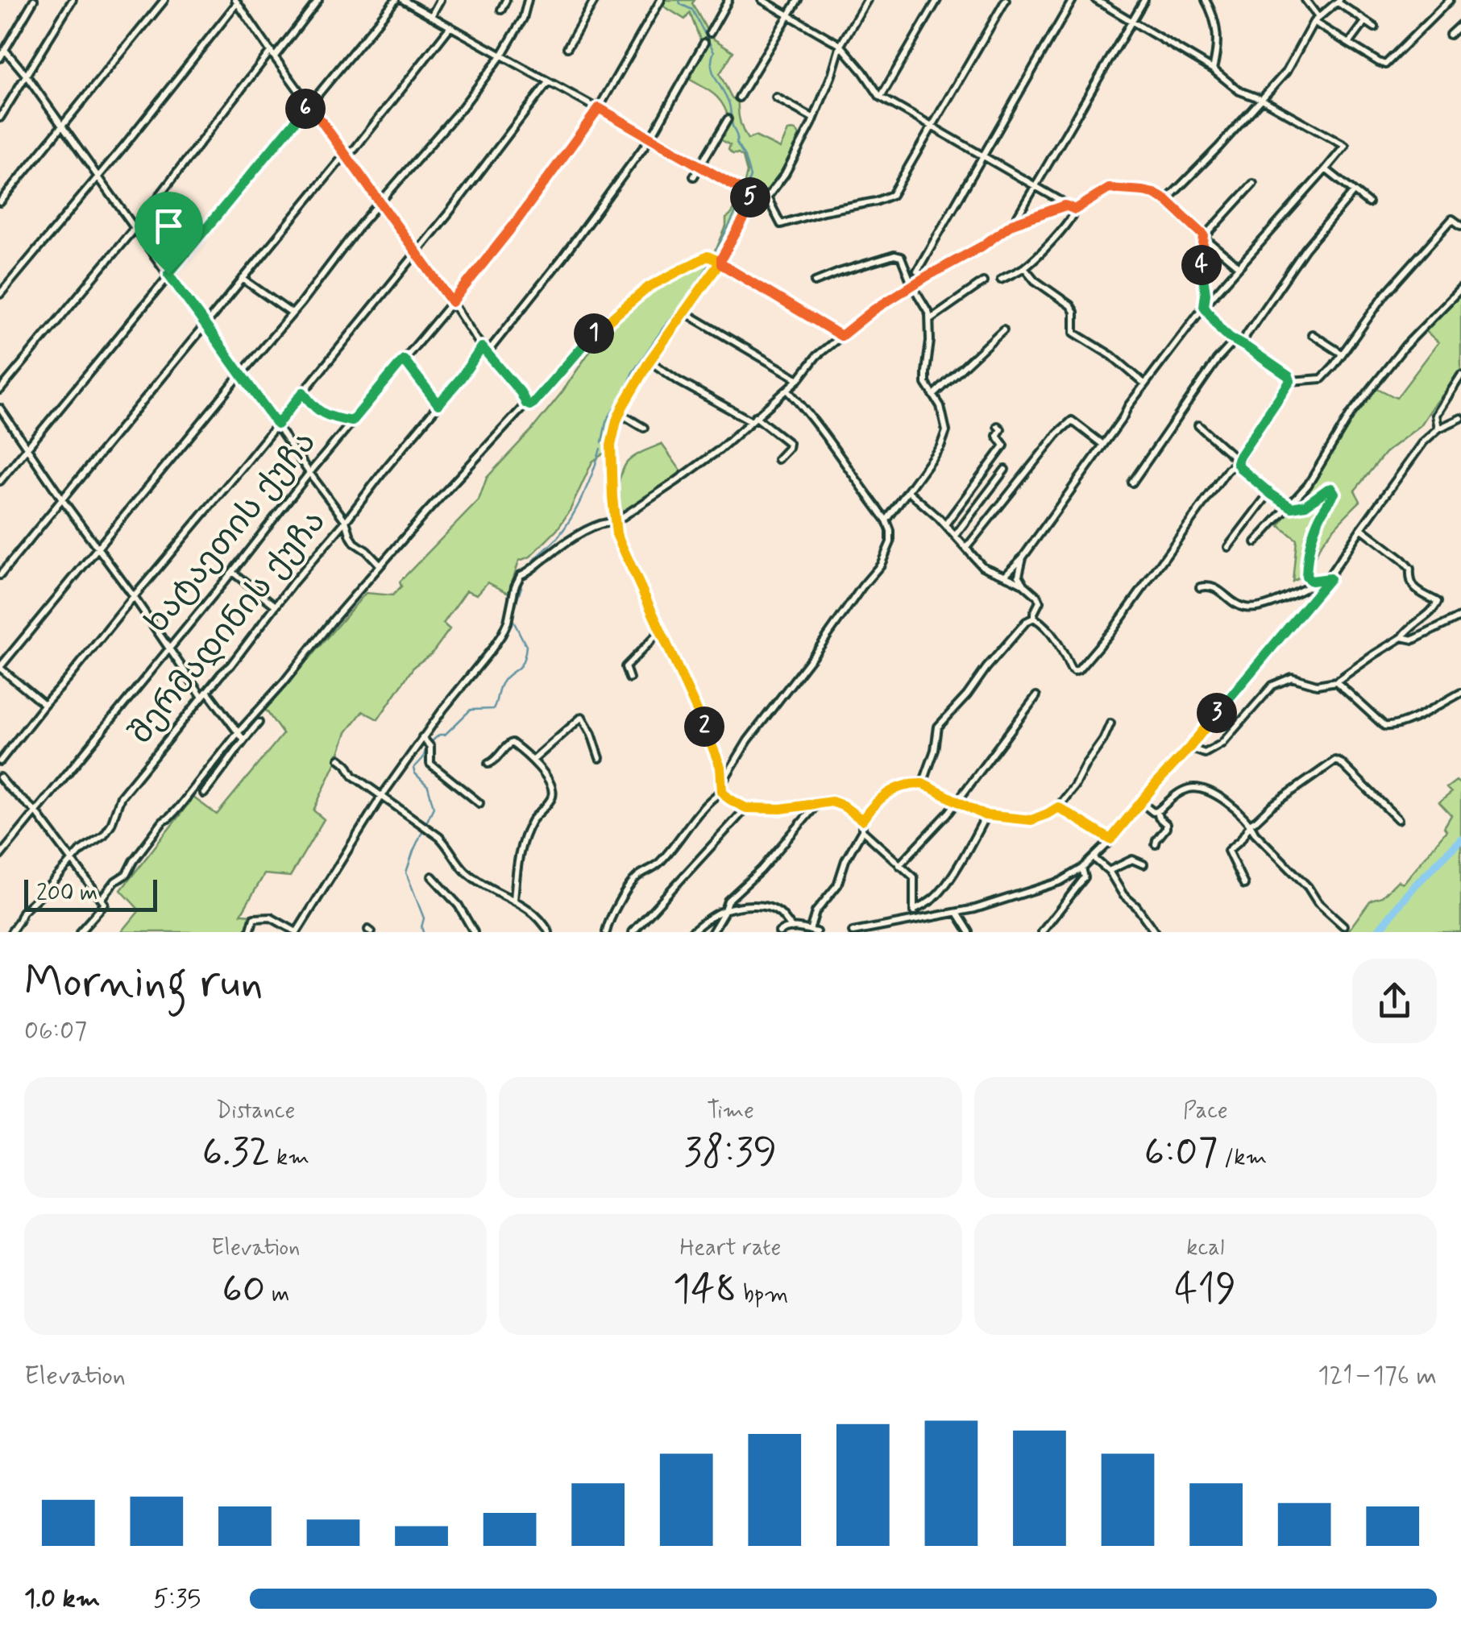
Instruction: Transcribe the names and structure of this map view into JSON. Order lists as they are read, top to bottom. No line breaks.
{"streets":{"street":["ხატაეთის ქუჩა","შერმადინის ქუჩა"]},"scale_bar":"200 m","page":{"pins":["6","5","4","1","3","2"],"scale":"200 m","heading":["Morning run","06:07"],"stats":[["Distance","6.32 km"],["Time","38:39"],["Pace","6:07 /km"],["Elevation","60 m"],["Heart rate","148 bpm"],["kcal","419"]],"chart":["Elevation","121–176 m"],"list":[{"name":"1.0 km","note":"5:35"}]}}
